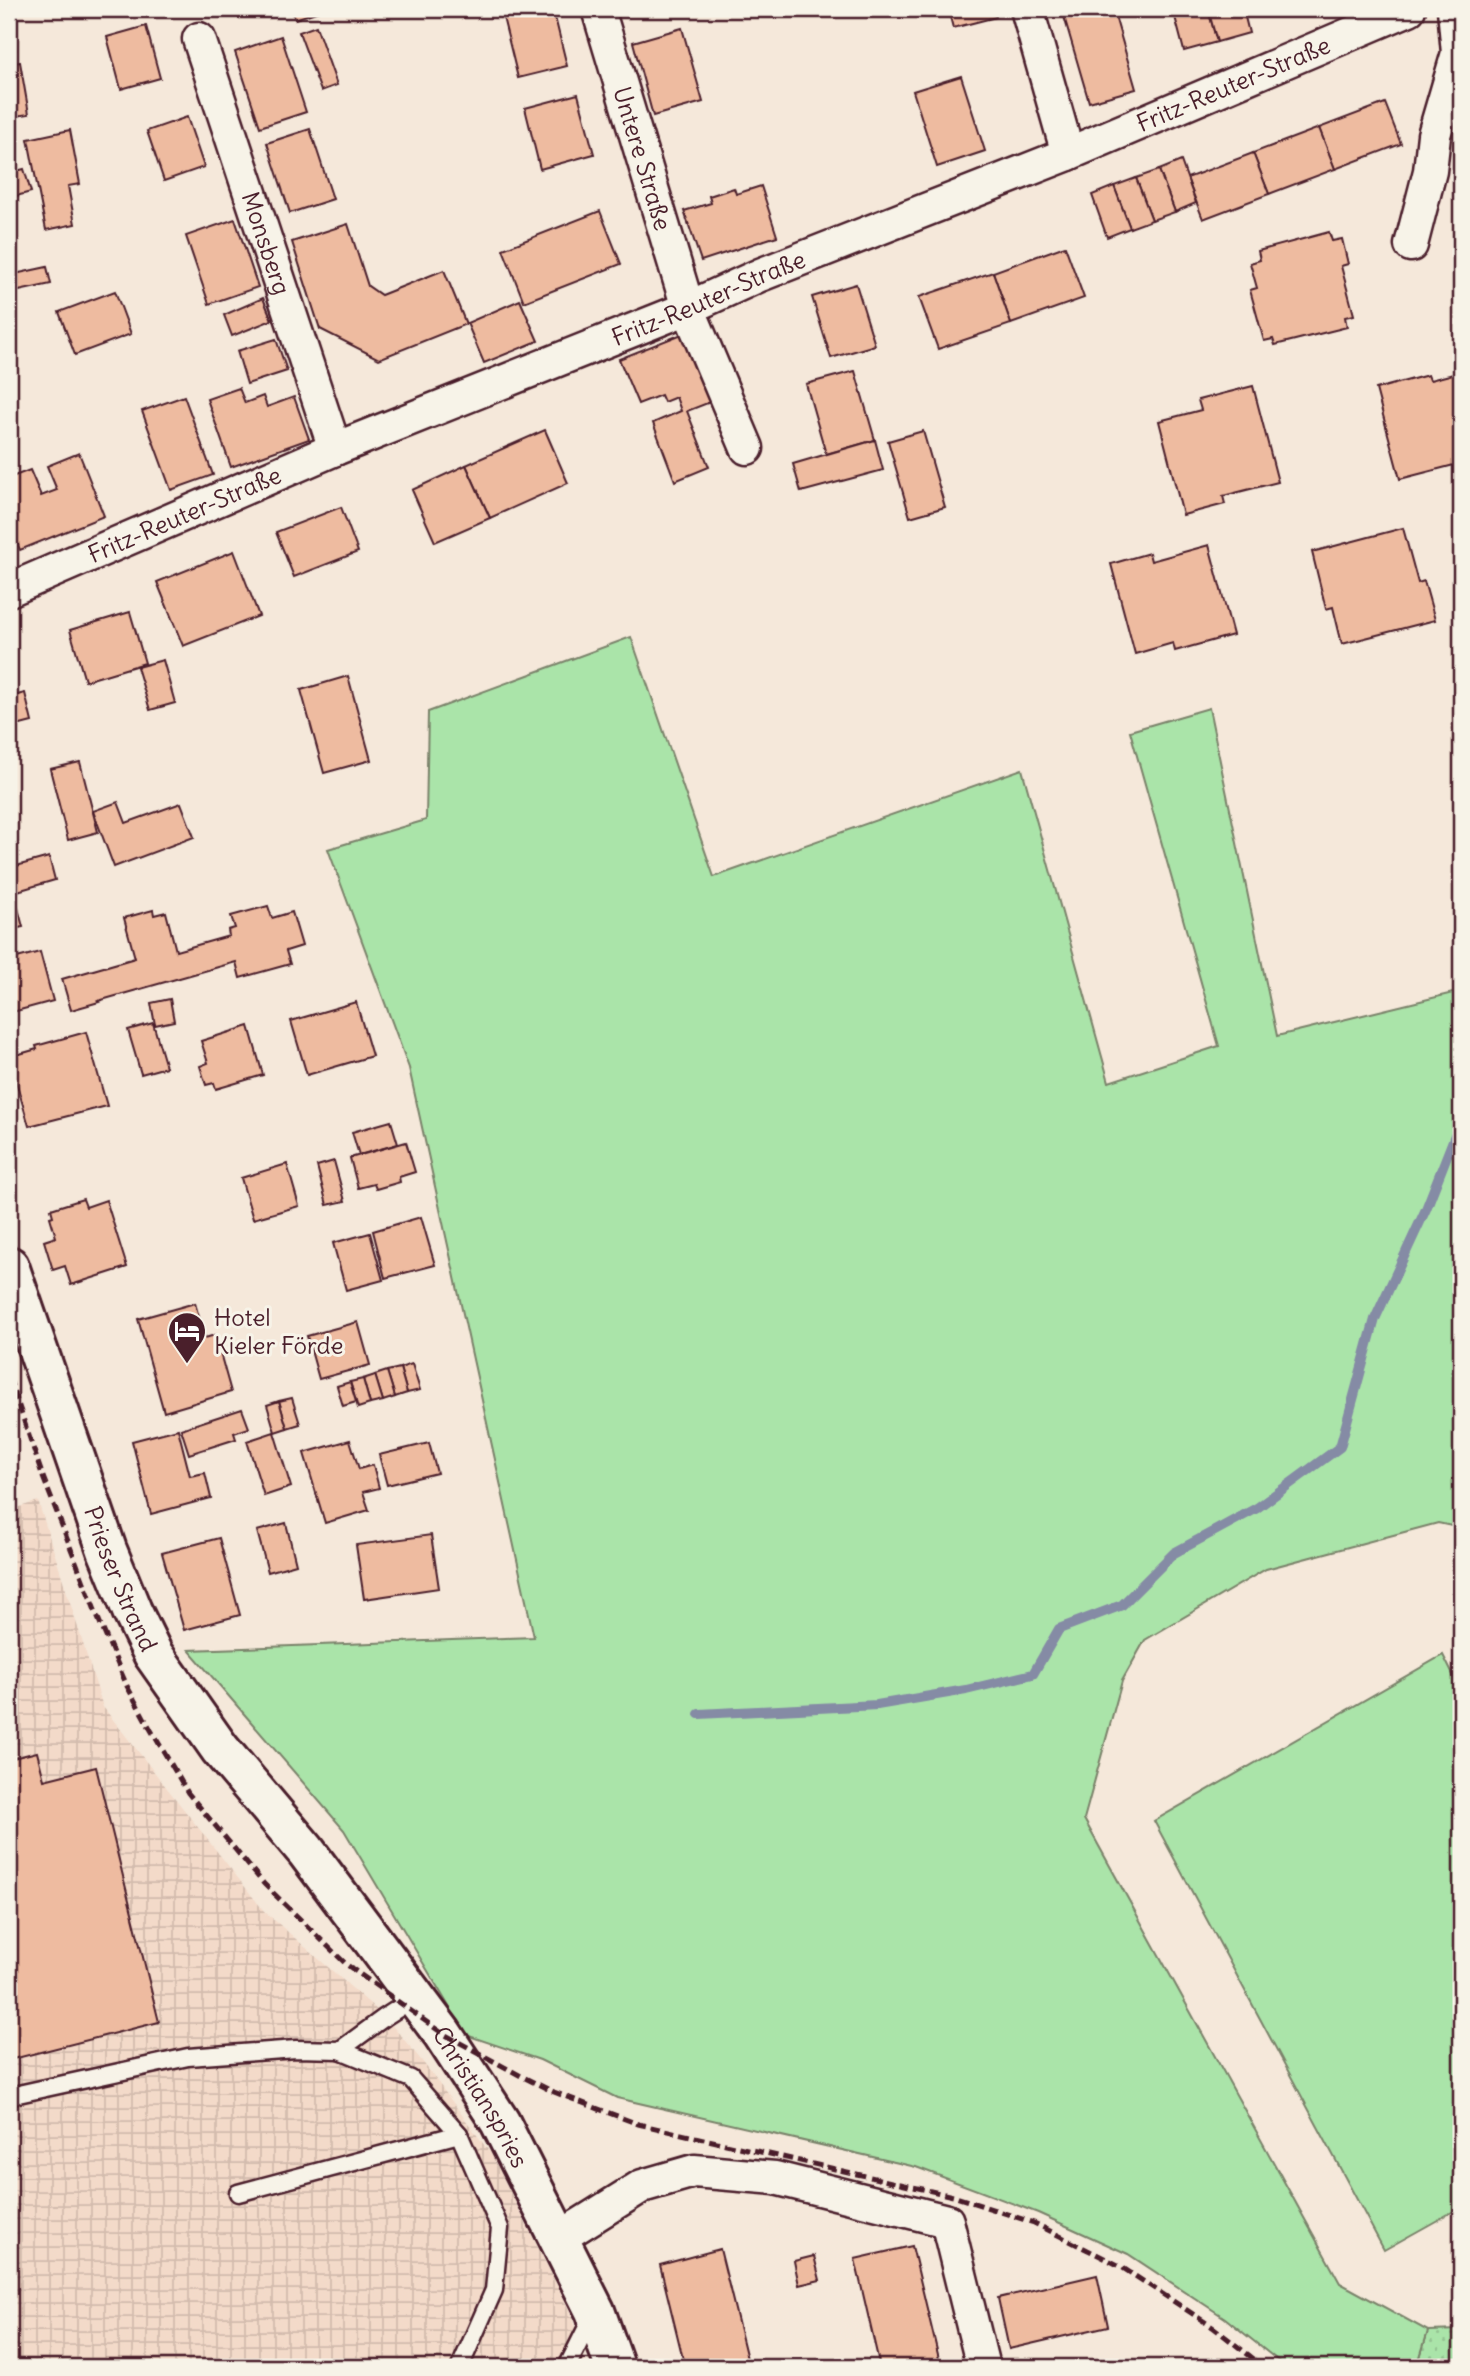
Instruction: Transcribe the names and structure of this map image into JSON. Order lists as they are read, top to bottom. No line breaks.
{"streets":{"street":["Fritz-Reuter-Straße","Untere Straße","Monsberg","Prieser Strand","Christianspries"]},"crossings":[["Fritz-Reuter-Straße","Untere Straße"],["Fritz-Reuter-Straße","Monsberg"],["Prieser Strand","Christianspries"]],"places":{"hotel":["Hotel Kieler Förde"]}}
